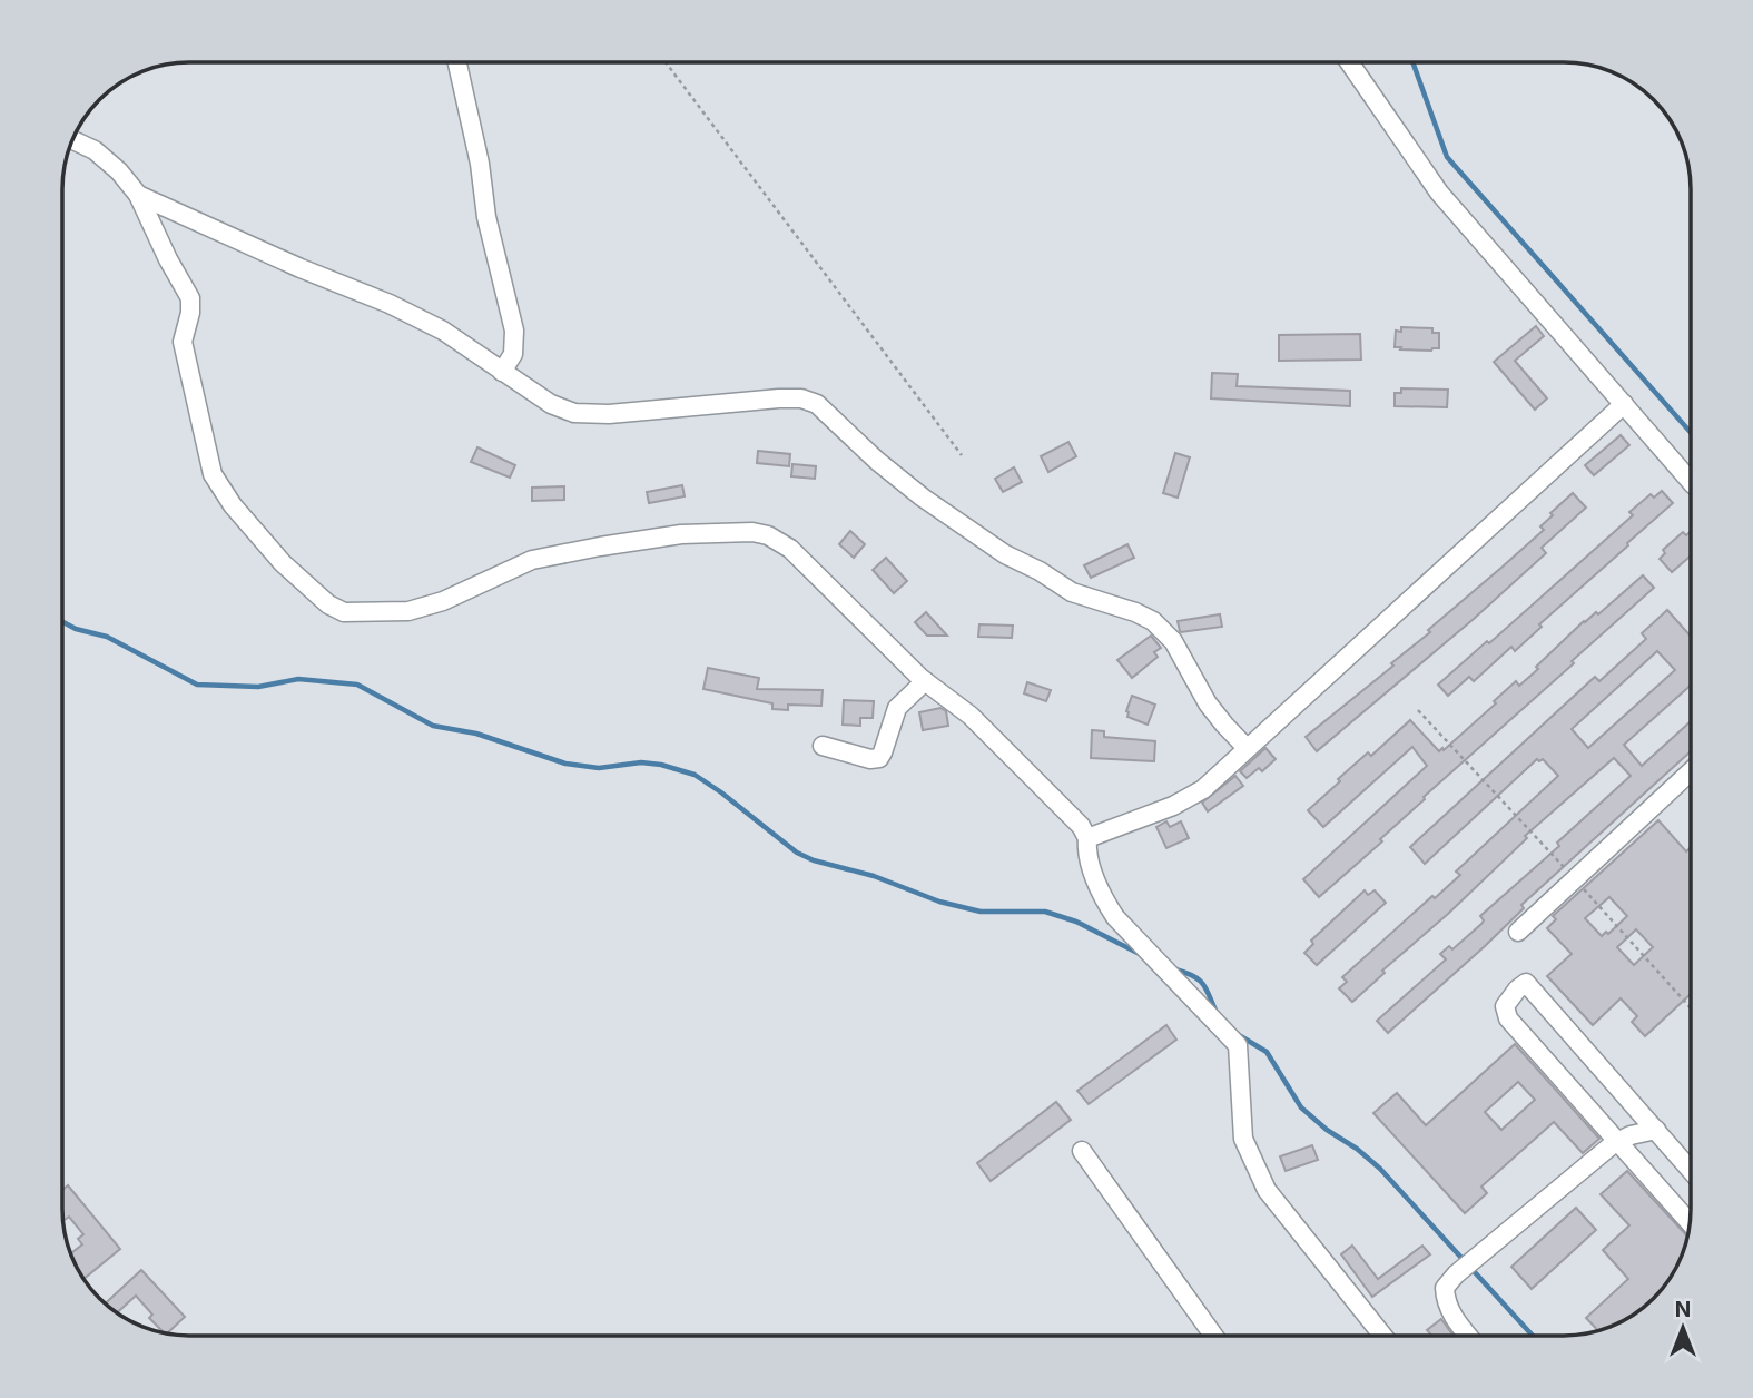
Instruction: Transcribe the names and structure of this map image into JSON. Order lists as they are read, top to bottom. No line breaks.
{"north":"top"}
